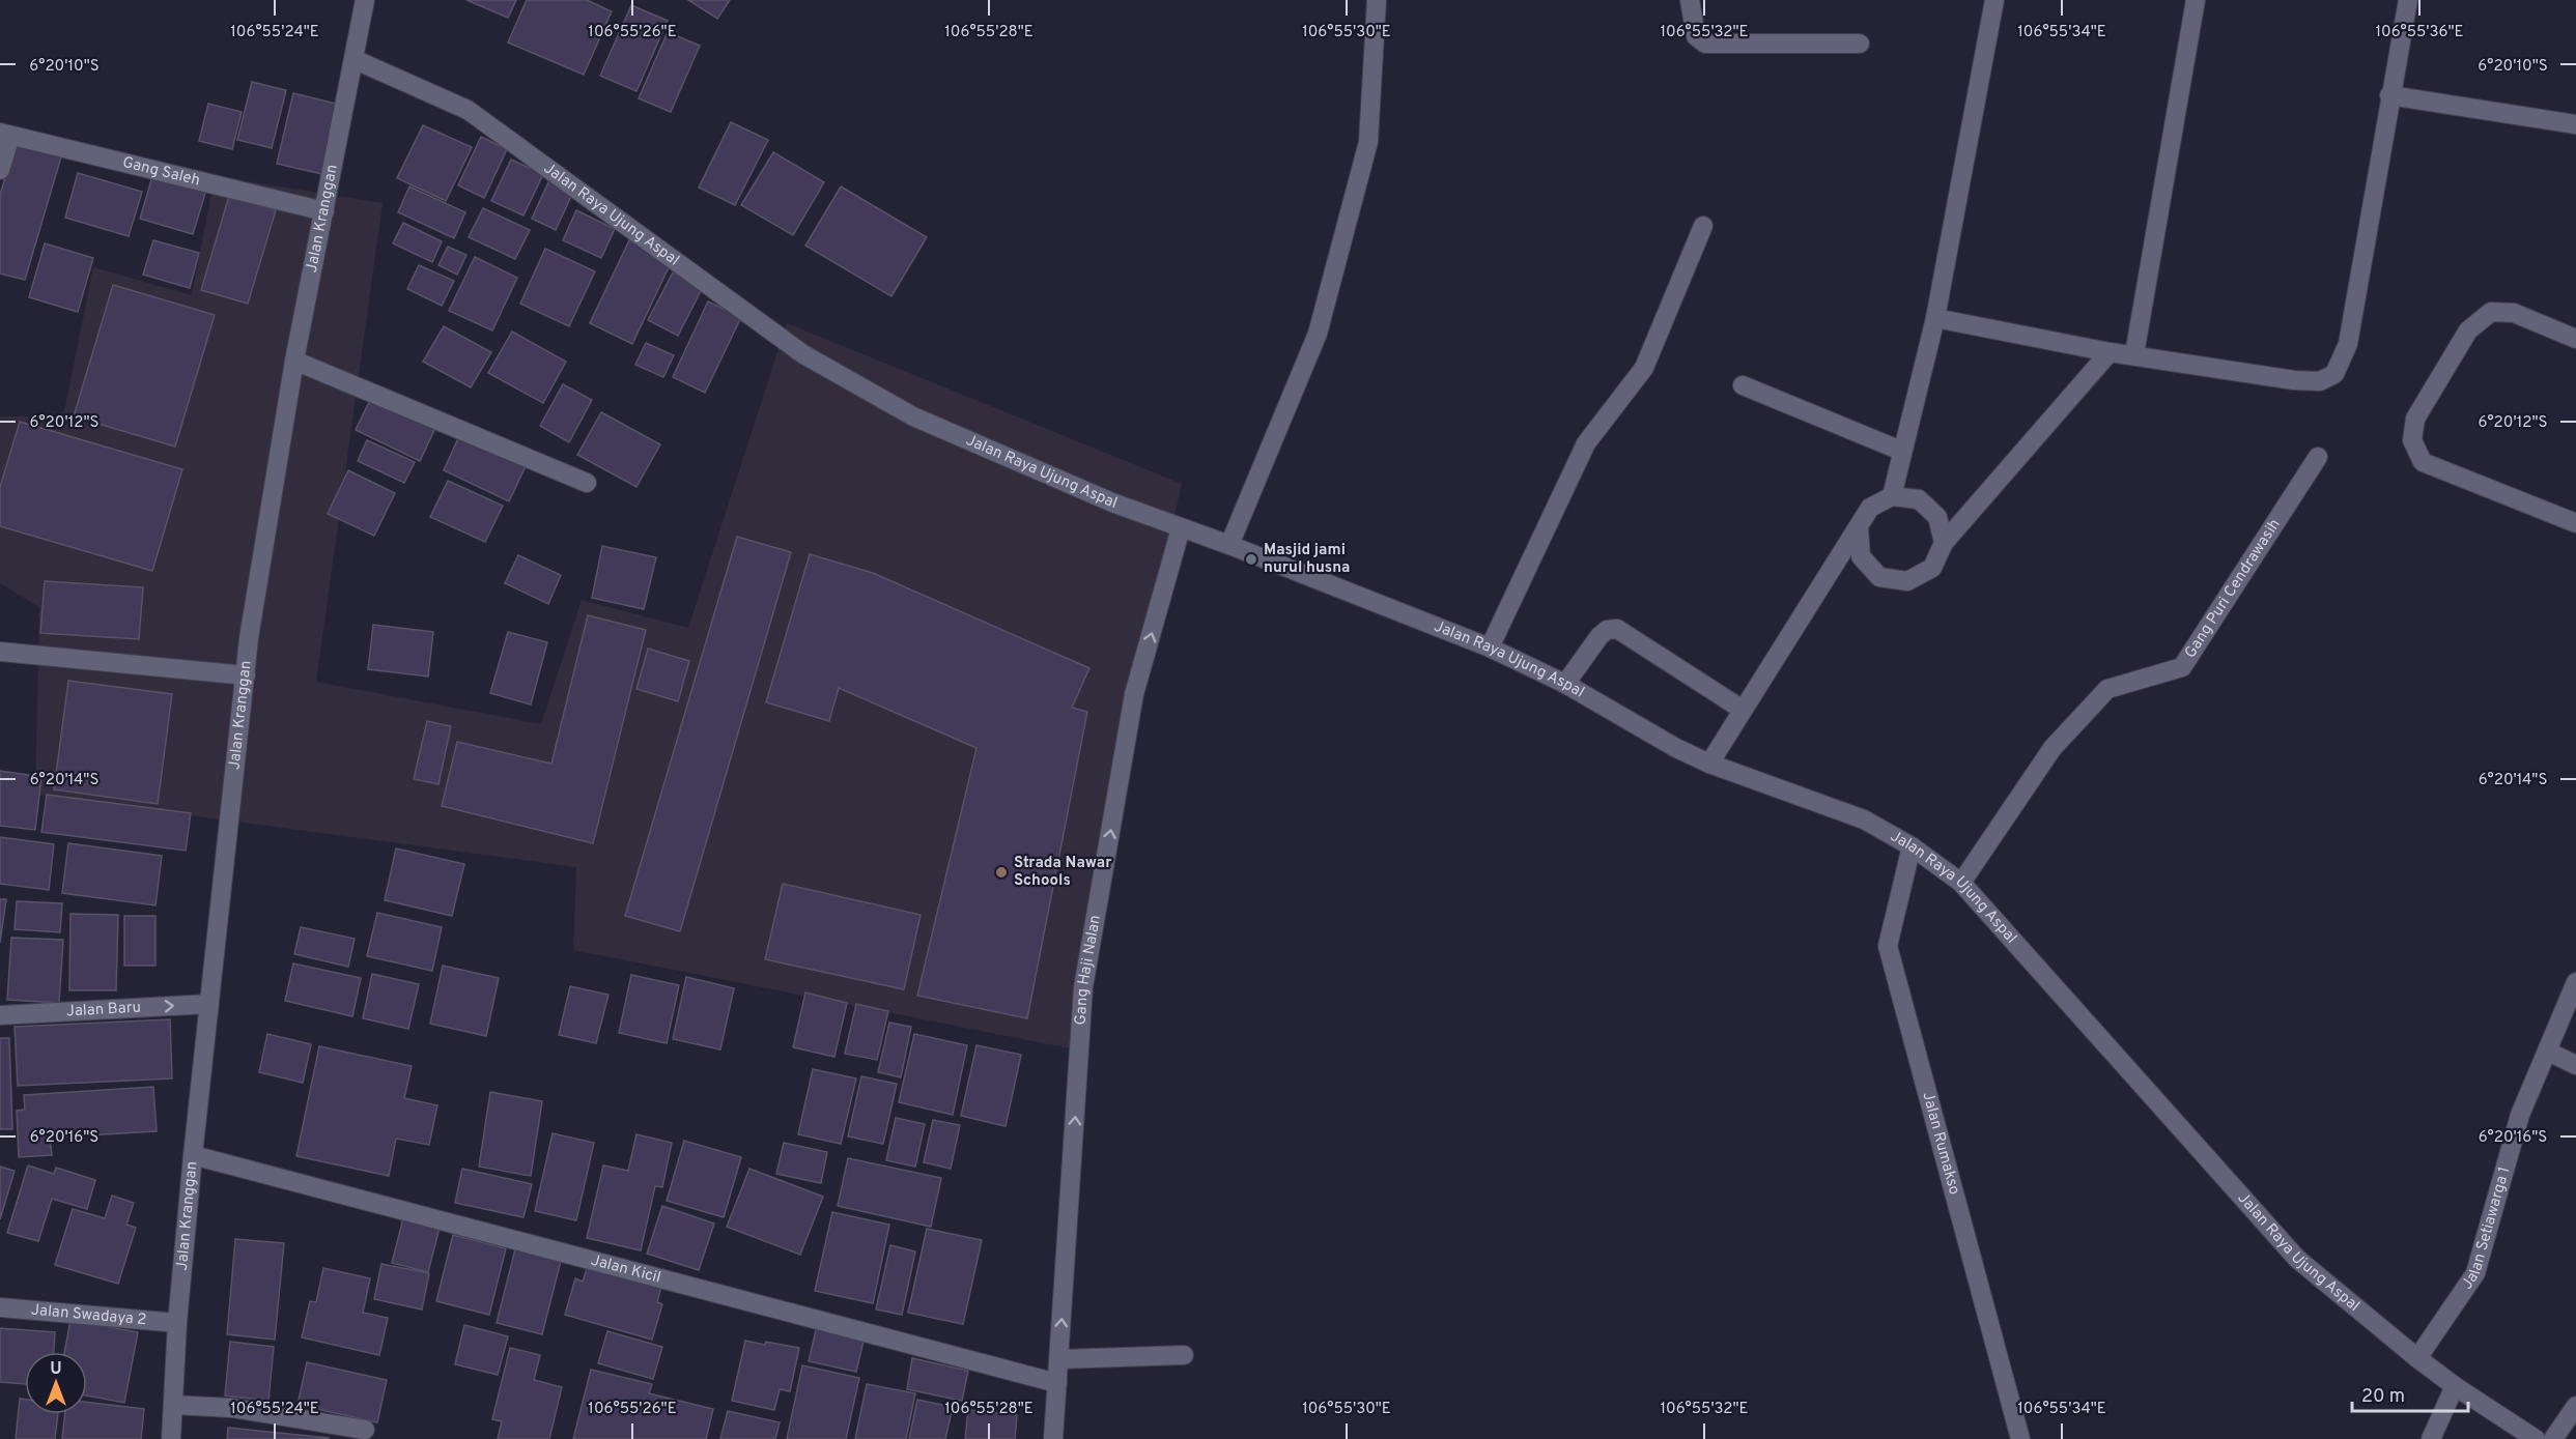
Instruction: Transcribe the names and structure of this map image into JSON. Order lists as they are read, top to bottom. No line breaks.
{"streets":{"street":["Gang Saleh","Jalan Raya Ujung Aspal","Jalan Kranggan","Gang Puri Cendrawasih","Gang Haji Nalan","Jalan Baru","Jalan Rumakso","Jalan Setiawarga 1","Jalan Kicil","Jalan Swadaya 2"]},"crossings":[["Gang Saleh","Jalan Kranggan"],["Jalan Raya Ujung Aspal","Jalan Kranggan"],["Jalan Raya Ujung Aspal","Gang Puri Cendrawasih"],["Jalan Raya Ujung Aspal","Gang Haji Nalan"],["Jalan Raya Ujung Aspal","Jalan Rumakso"],["Jalan Raya Ujung Aspal","Jalan Setiawarga 1"],["Jalan Kranggan","Jalan Baru"],["Jalan Kranggan","Jalan Kicil"],["Jalan Kranggan","Jalan Swadaya 2"],["Gang Haji Nalan","Jalan Kicil"]],"one_way":["Gang Haji Nalan","Jalan Baru"],"places":["Masjid jami nurul husna","Strada Nawar Schools"],"scale_bar":"20 m","north":"top","coordinates":["106°55'24\"E","106°55'26\"E","106°55'28\"E","106°55'30\"E","106°55'32\"E","106°55'34\"E","106°55'36\"E","6°20'10\"S","6°20'12\"S","6°20'14\"S","6°20'16\"S"]}
